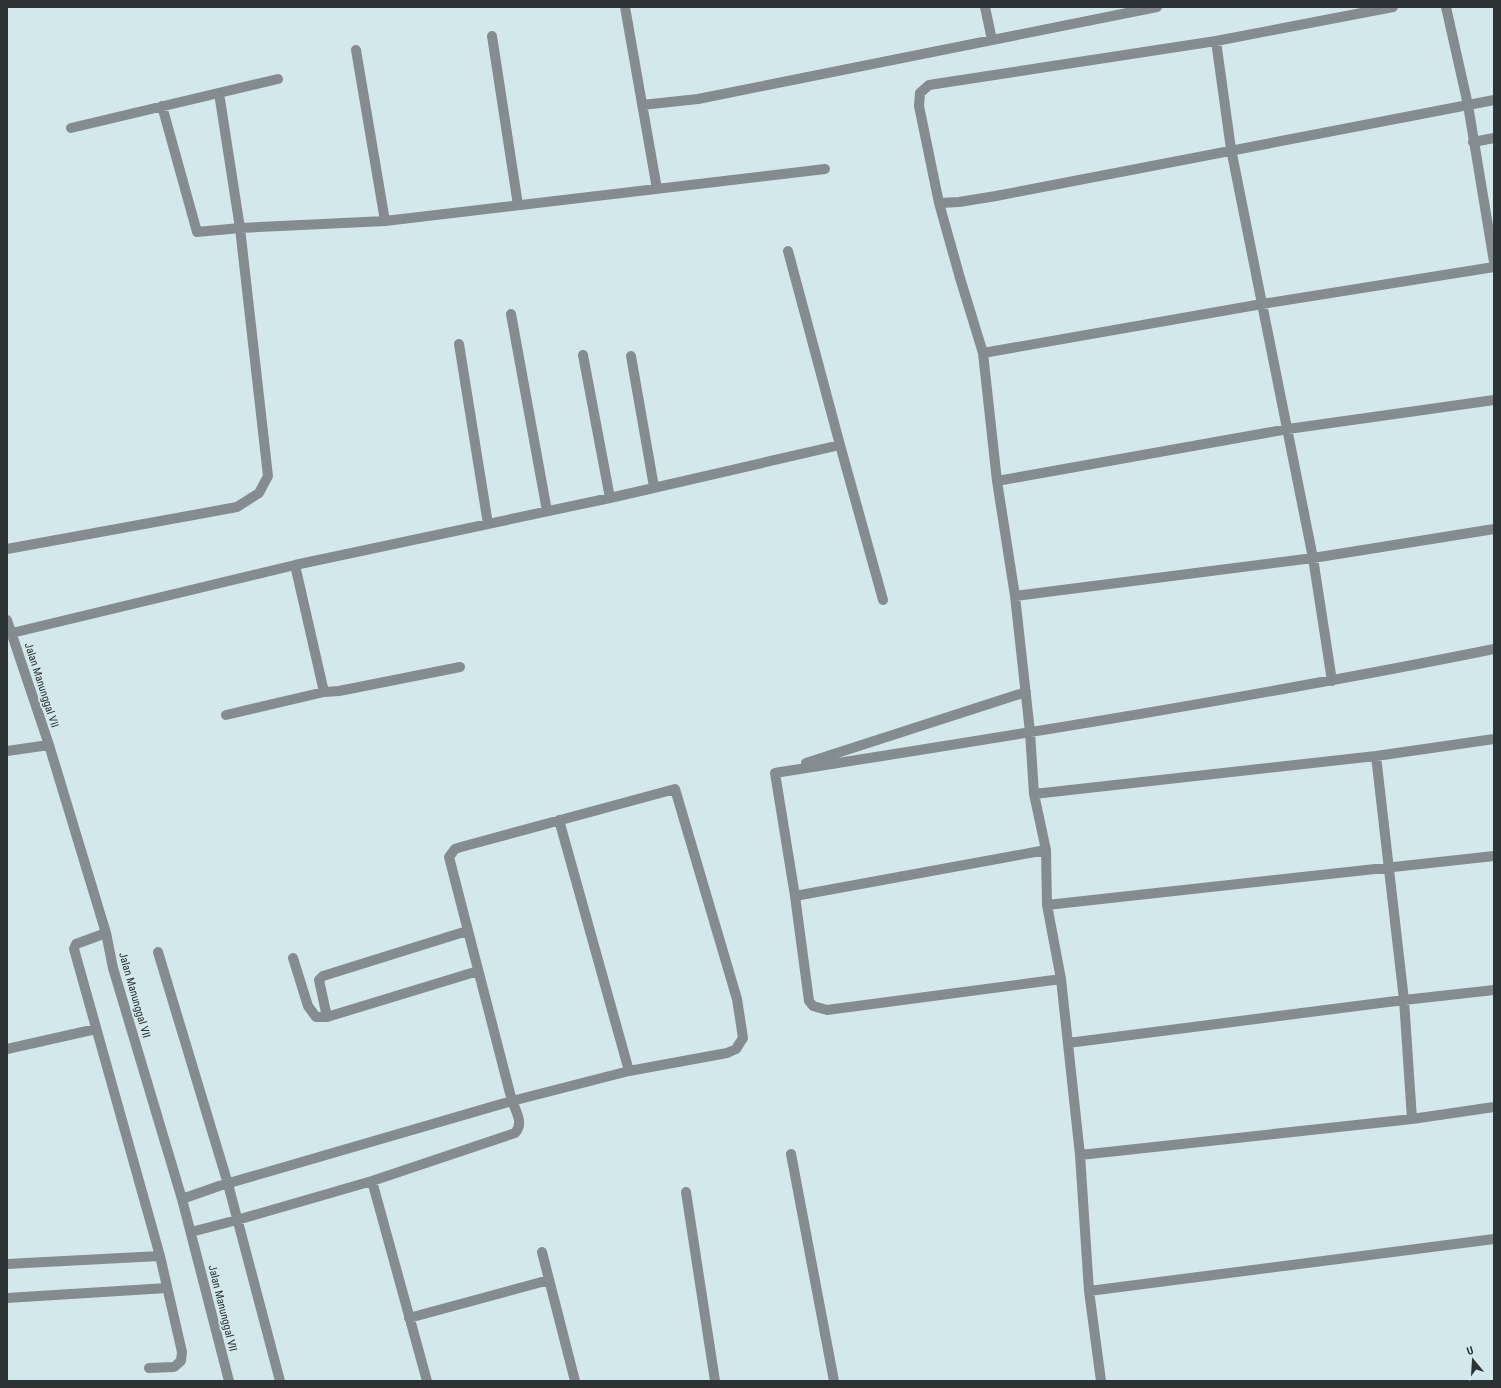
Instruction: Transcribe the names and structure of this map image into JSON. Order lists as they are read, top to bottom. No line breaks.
{"streets":{"street":["Jalan Manunggal VII"]},"north":"top"}
